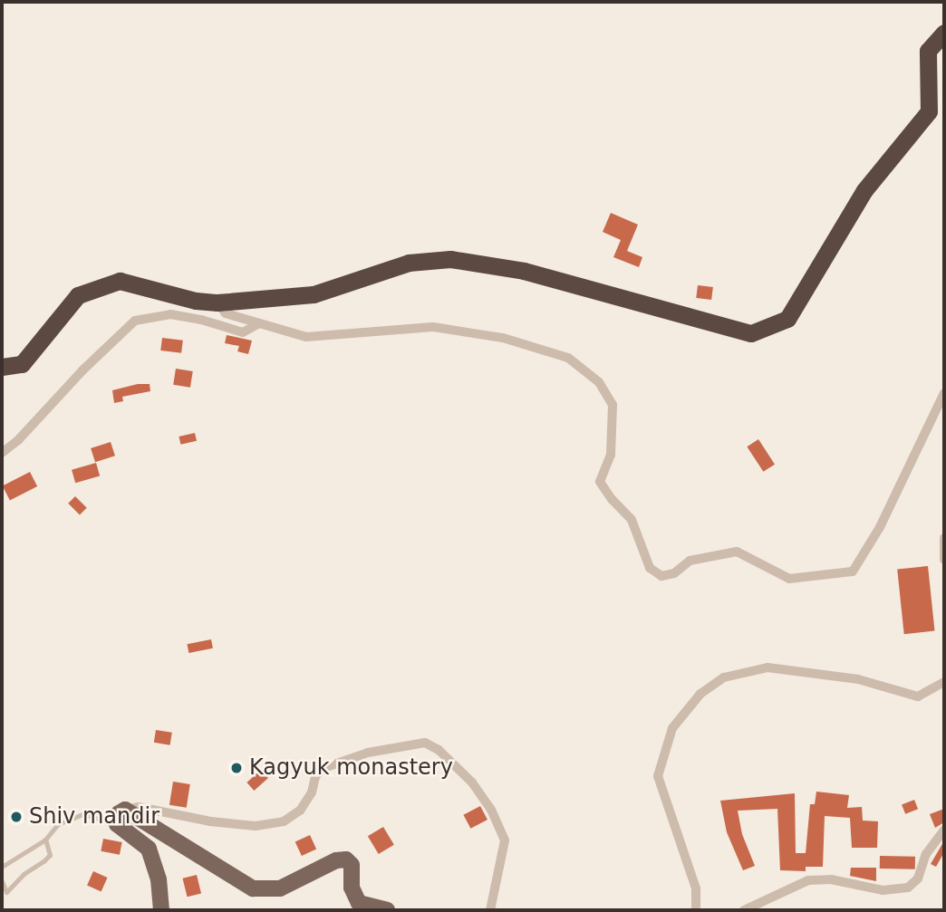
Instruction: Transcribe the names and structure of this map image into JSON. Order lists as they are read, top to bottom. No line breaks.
{"places":["Kagyuk monastery","Shiv mandir"]}
